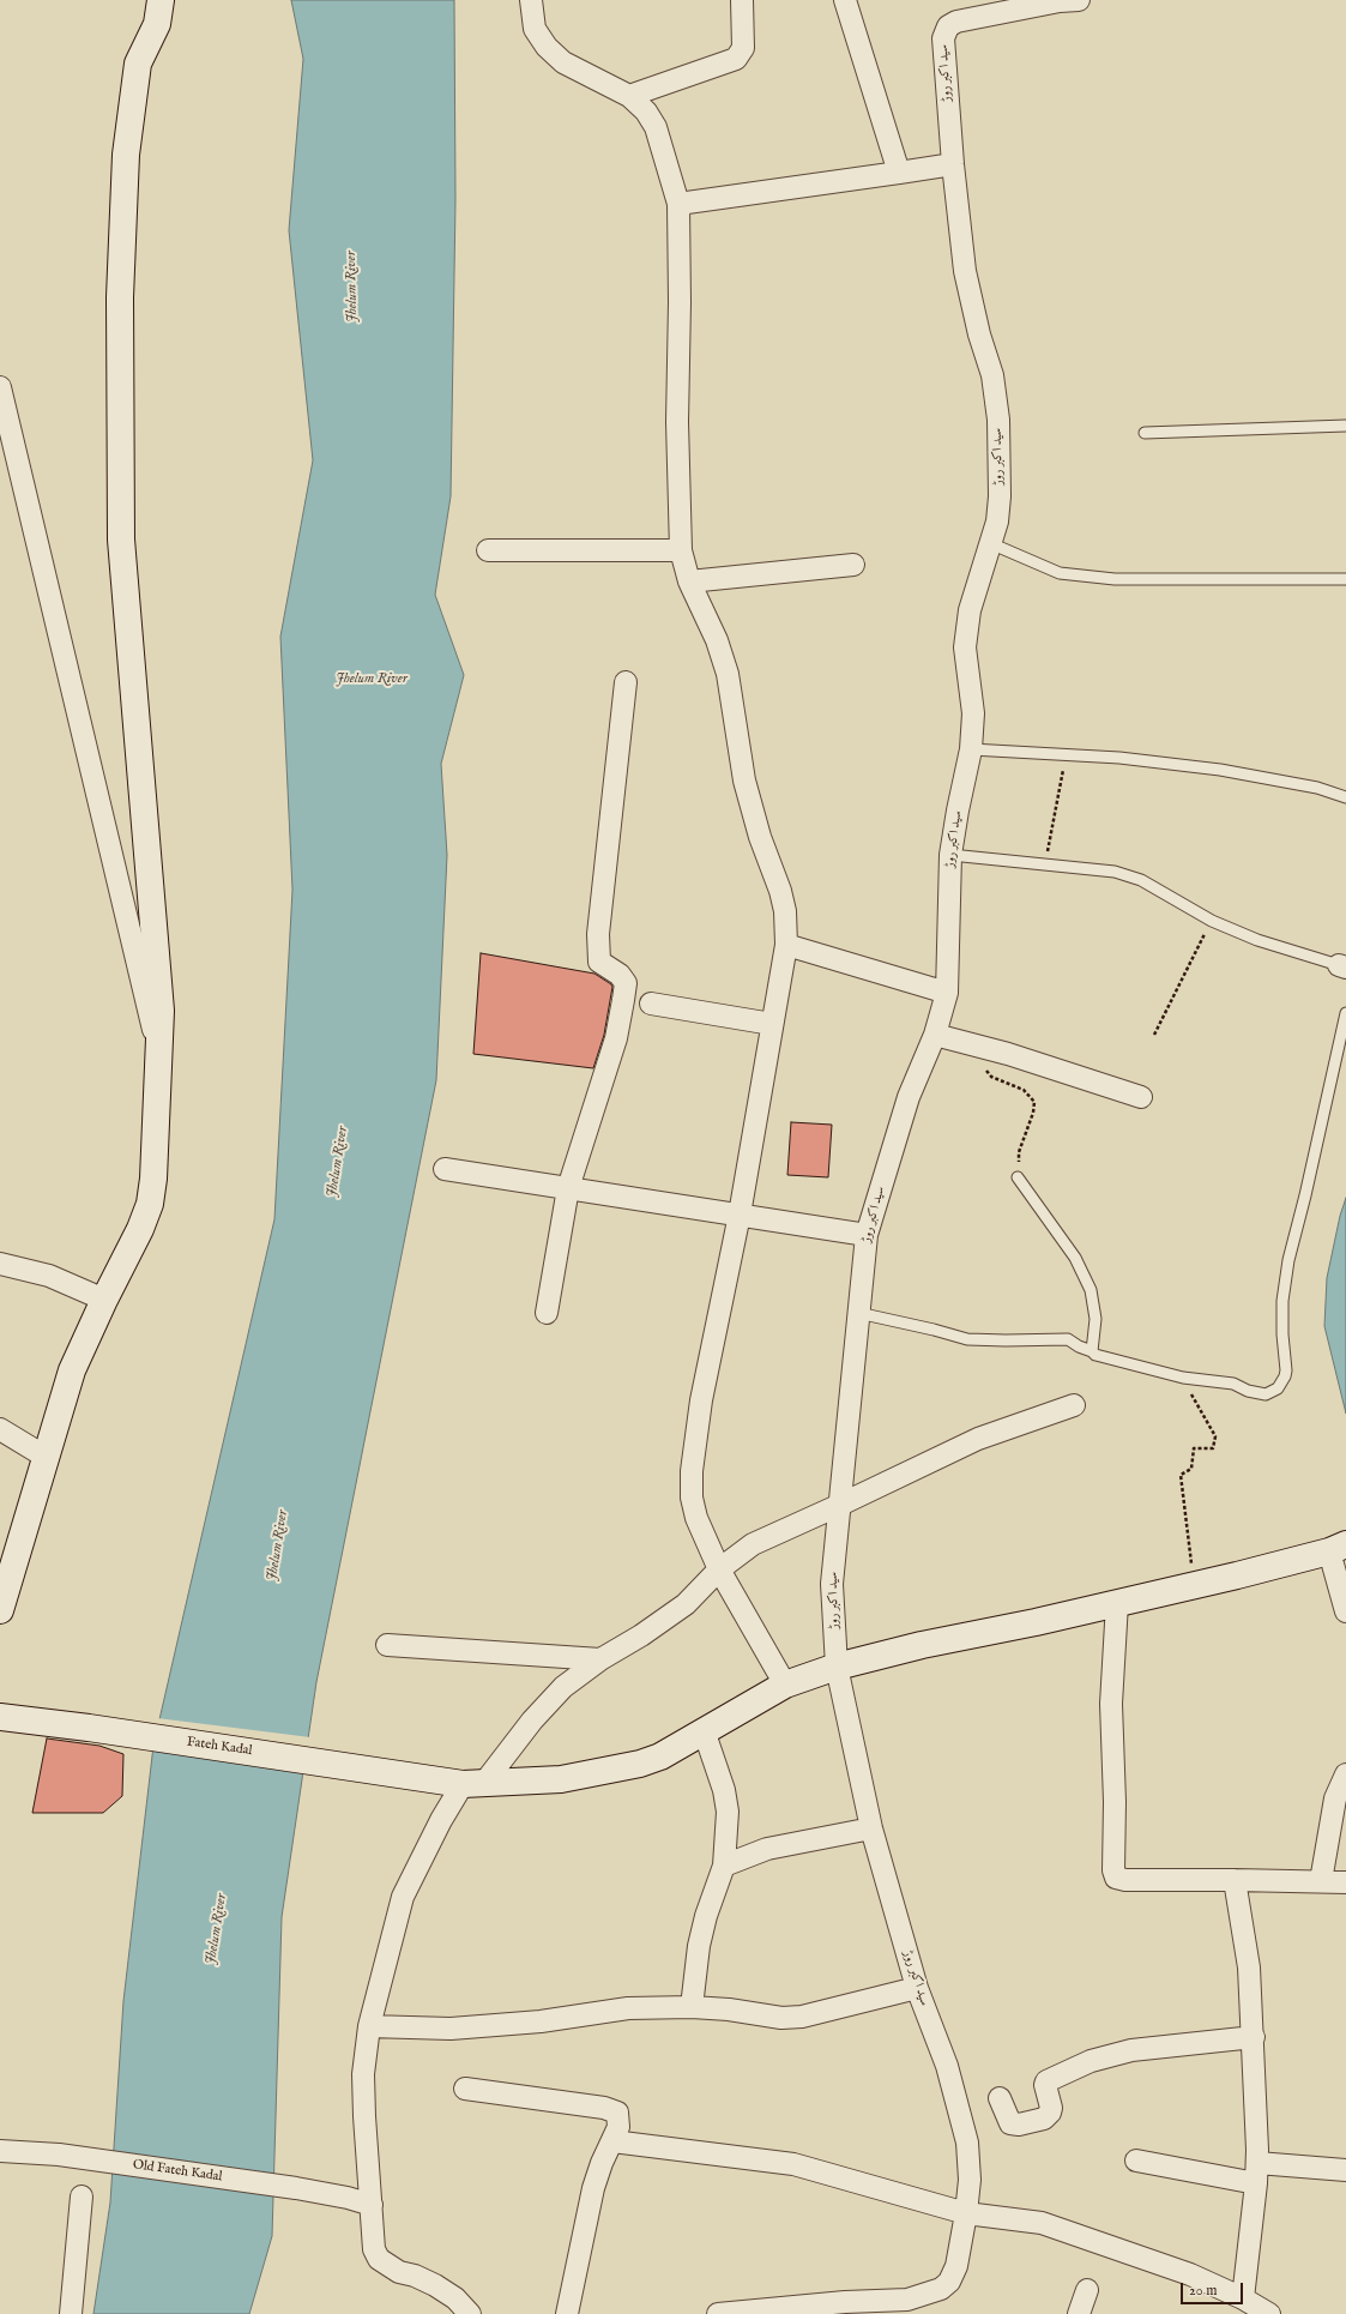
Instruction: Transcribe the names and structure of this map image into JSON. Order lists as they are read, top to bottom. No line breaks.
{"streets":{"street":["سید اکبر روڑ","Fateh Kadal","Old Fateh Kadal"]},"crossings":[["سید اکبر روڑ","Fateh Kadal"]],"water":["Jhelum River"],"scale_bar":"20 m"}
